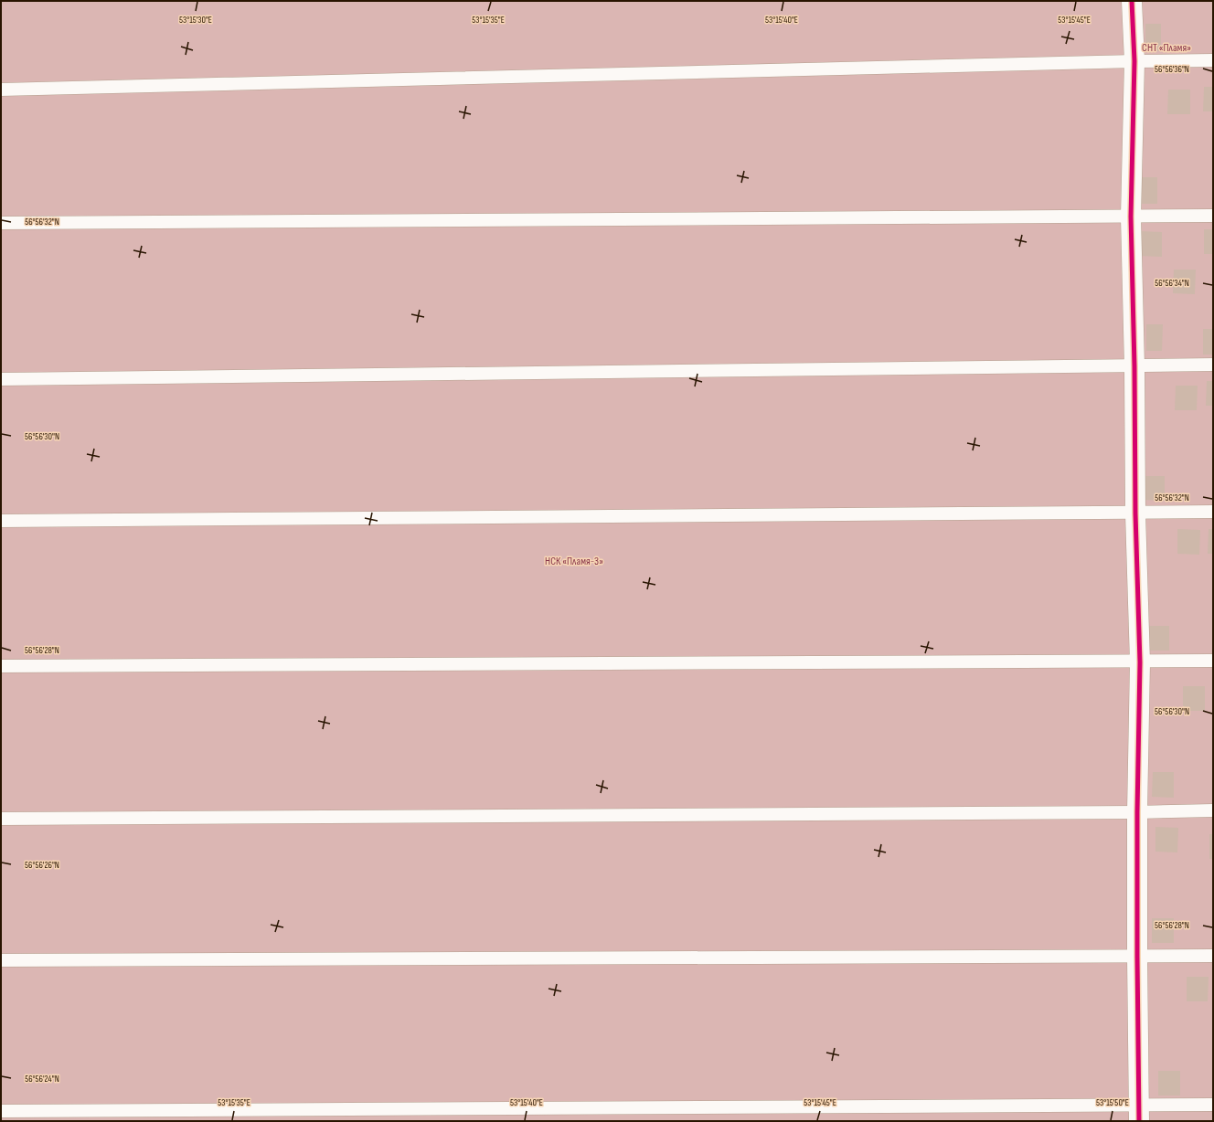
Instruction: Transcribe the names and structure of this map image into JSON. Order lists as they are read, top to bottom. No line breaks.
{"parks":["СНТ «Пламя»","НСК «Пламя-3»"],"coordinates":["53°15'30\"E","53°15'35\"E","53°15'40\"E","53°15'45\"E","56°56'36\"N","56°56'32\"N","56°56'34\"N","56°56'30\"N","56°56'28\"N","56°56'26\"N","56°56'24\"N","53°15'50\"E"]}
